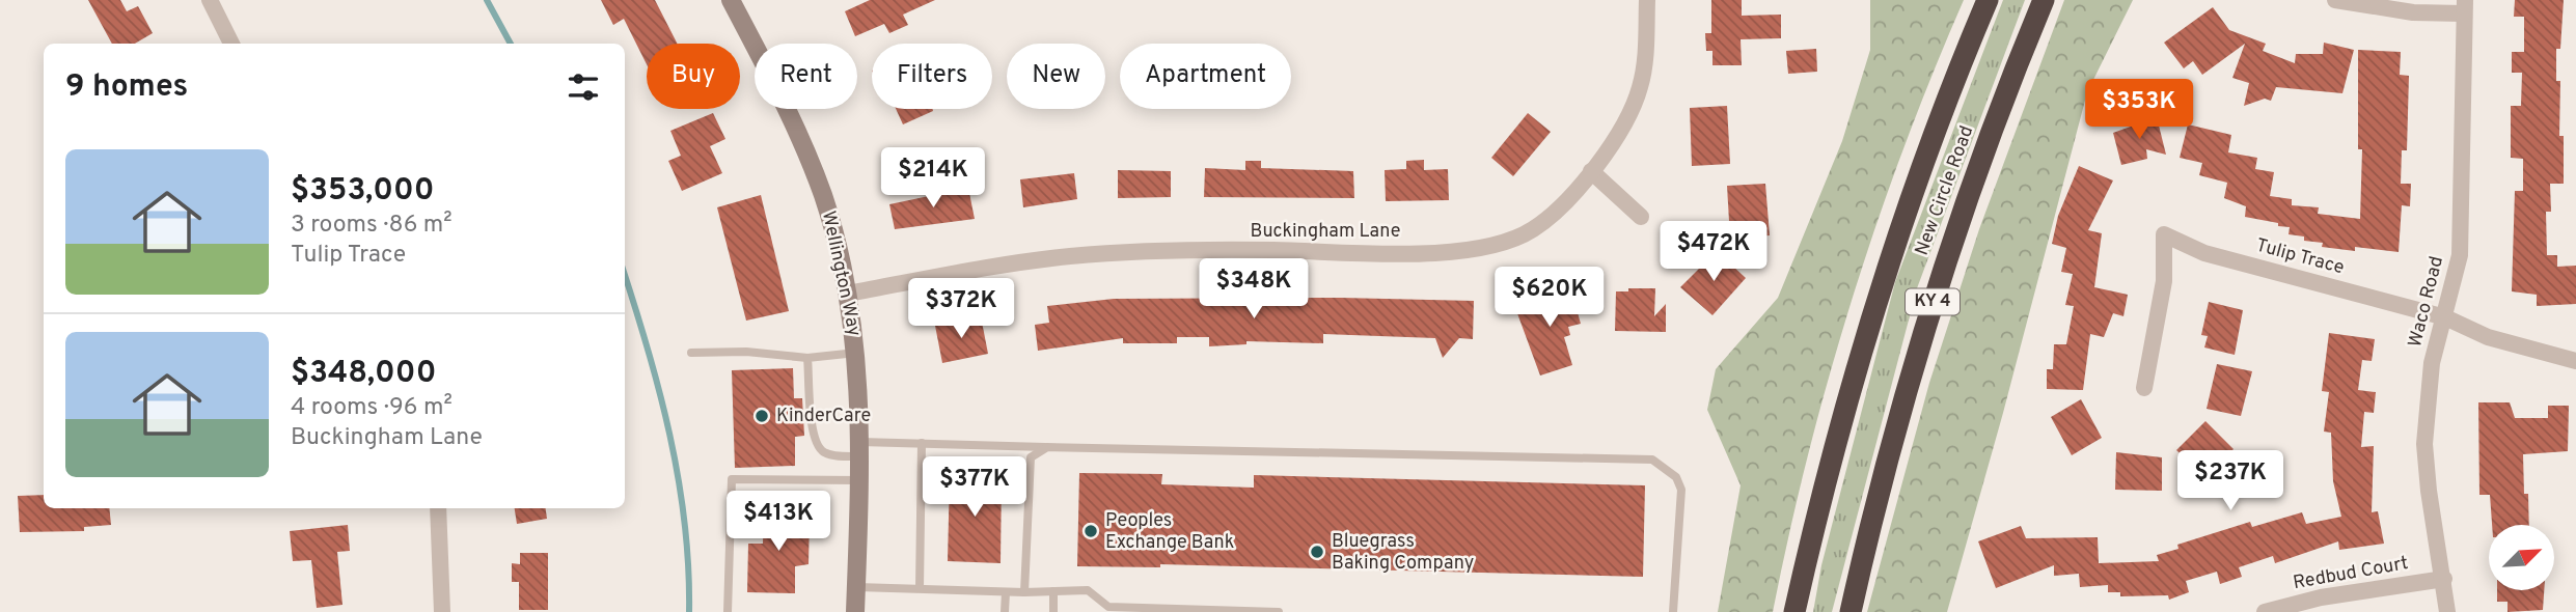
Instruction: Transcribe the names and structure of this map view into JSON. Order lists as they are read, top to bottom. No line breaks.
{"streets":{"highway":["New Circle Road","KY 4"],"street":["Buckingham Lane","Tulip Trace","Wellington Way","Waco Road","Redbud Court"]},"crossings":[["Buckingham Lane","Wellington Way"],["Tulip Trace","Waco Road"],["Waco Road","Redbud Court"]],"places":["KinderCare","Peoples Exchange Bank","Bluegrass Baking Company"],"north":"top right","page":{"chip":["Buy","Rent","Filters","New","Apartment"],"heading":"9 homes","price":["$353K","$214K","$472K","$348K","$620K","$372K","$237K","$377K","$413K"],"list":[{"name":"$353,000","note":"3 rooms · 86 m² · Tulip Trace"},{"name":"$348,000","note":"4 rooms · 96 m² · Buckingham Lane"}]}}
